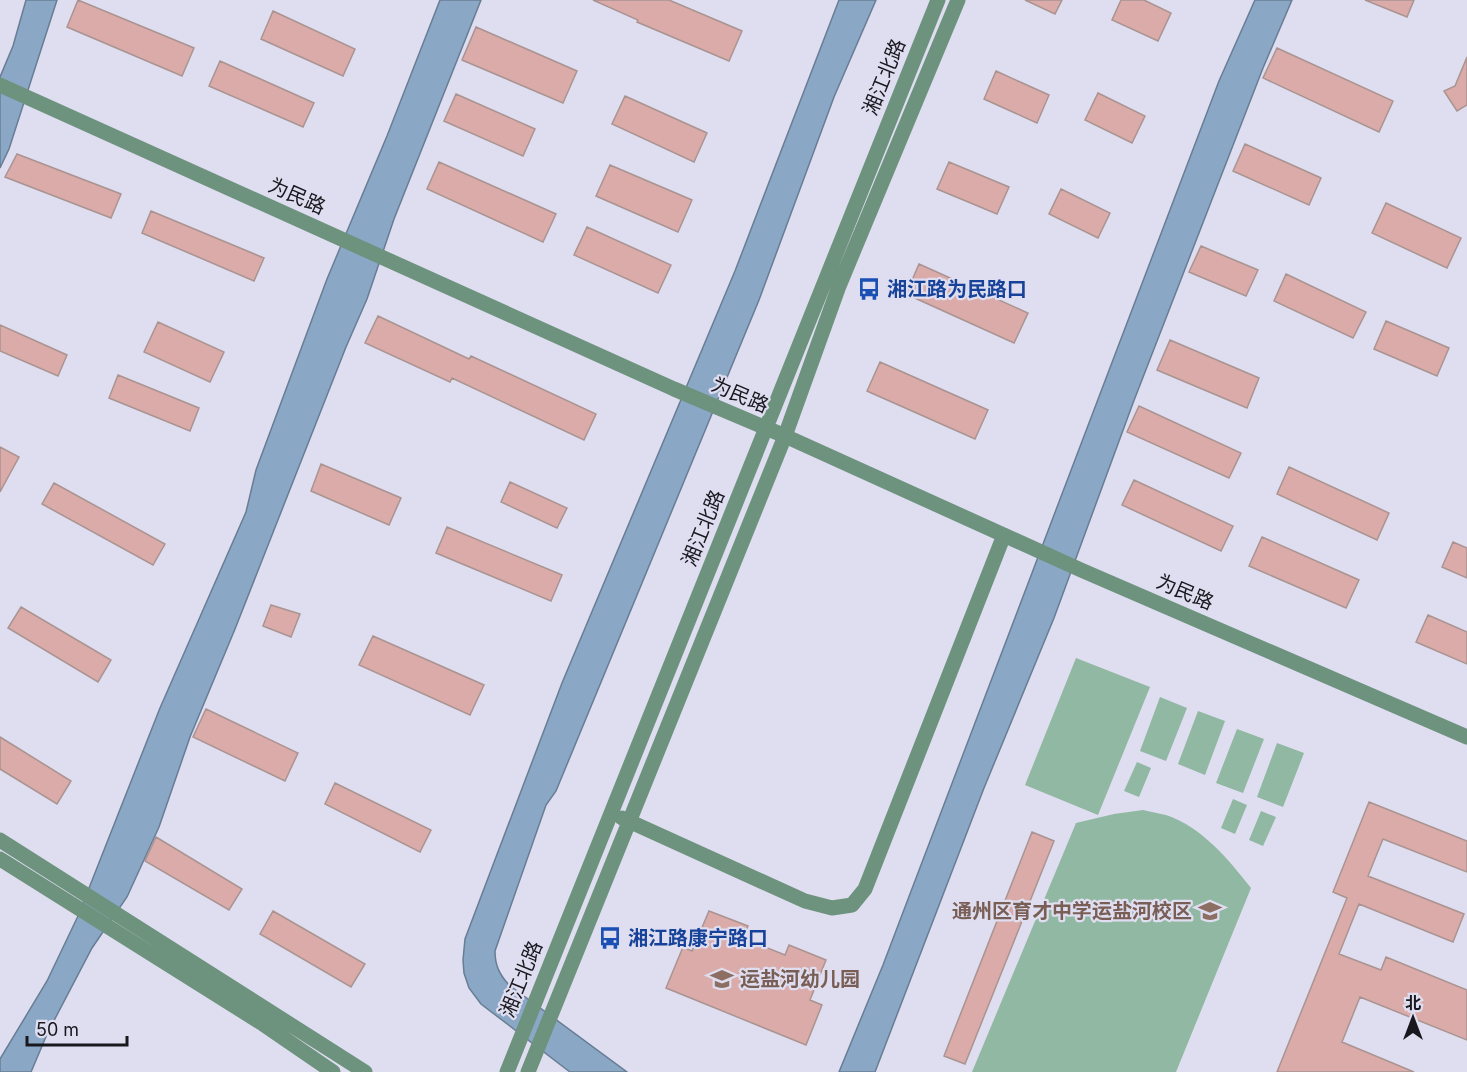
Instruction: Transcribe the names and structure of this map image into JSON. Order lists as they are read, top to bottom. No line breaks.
{"streets":{"street":["湘江北路","为民路"]},"crossings":[["湘江北路","为民路"]],"places":{"bus stop":["湘江路为民路口","湘江路康宁路口"],"school or university":["通州区育才中学运盐河校区","运盐河幼儿园"]},"scale_bar":"50 m","north":"top"}
